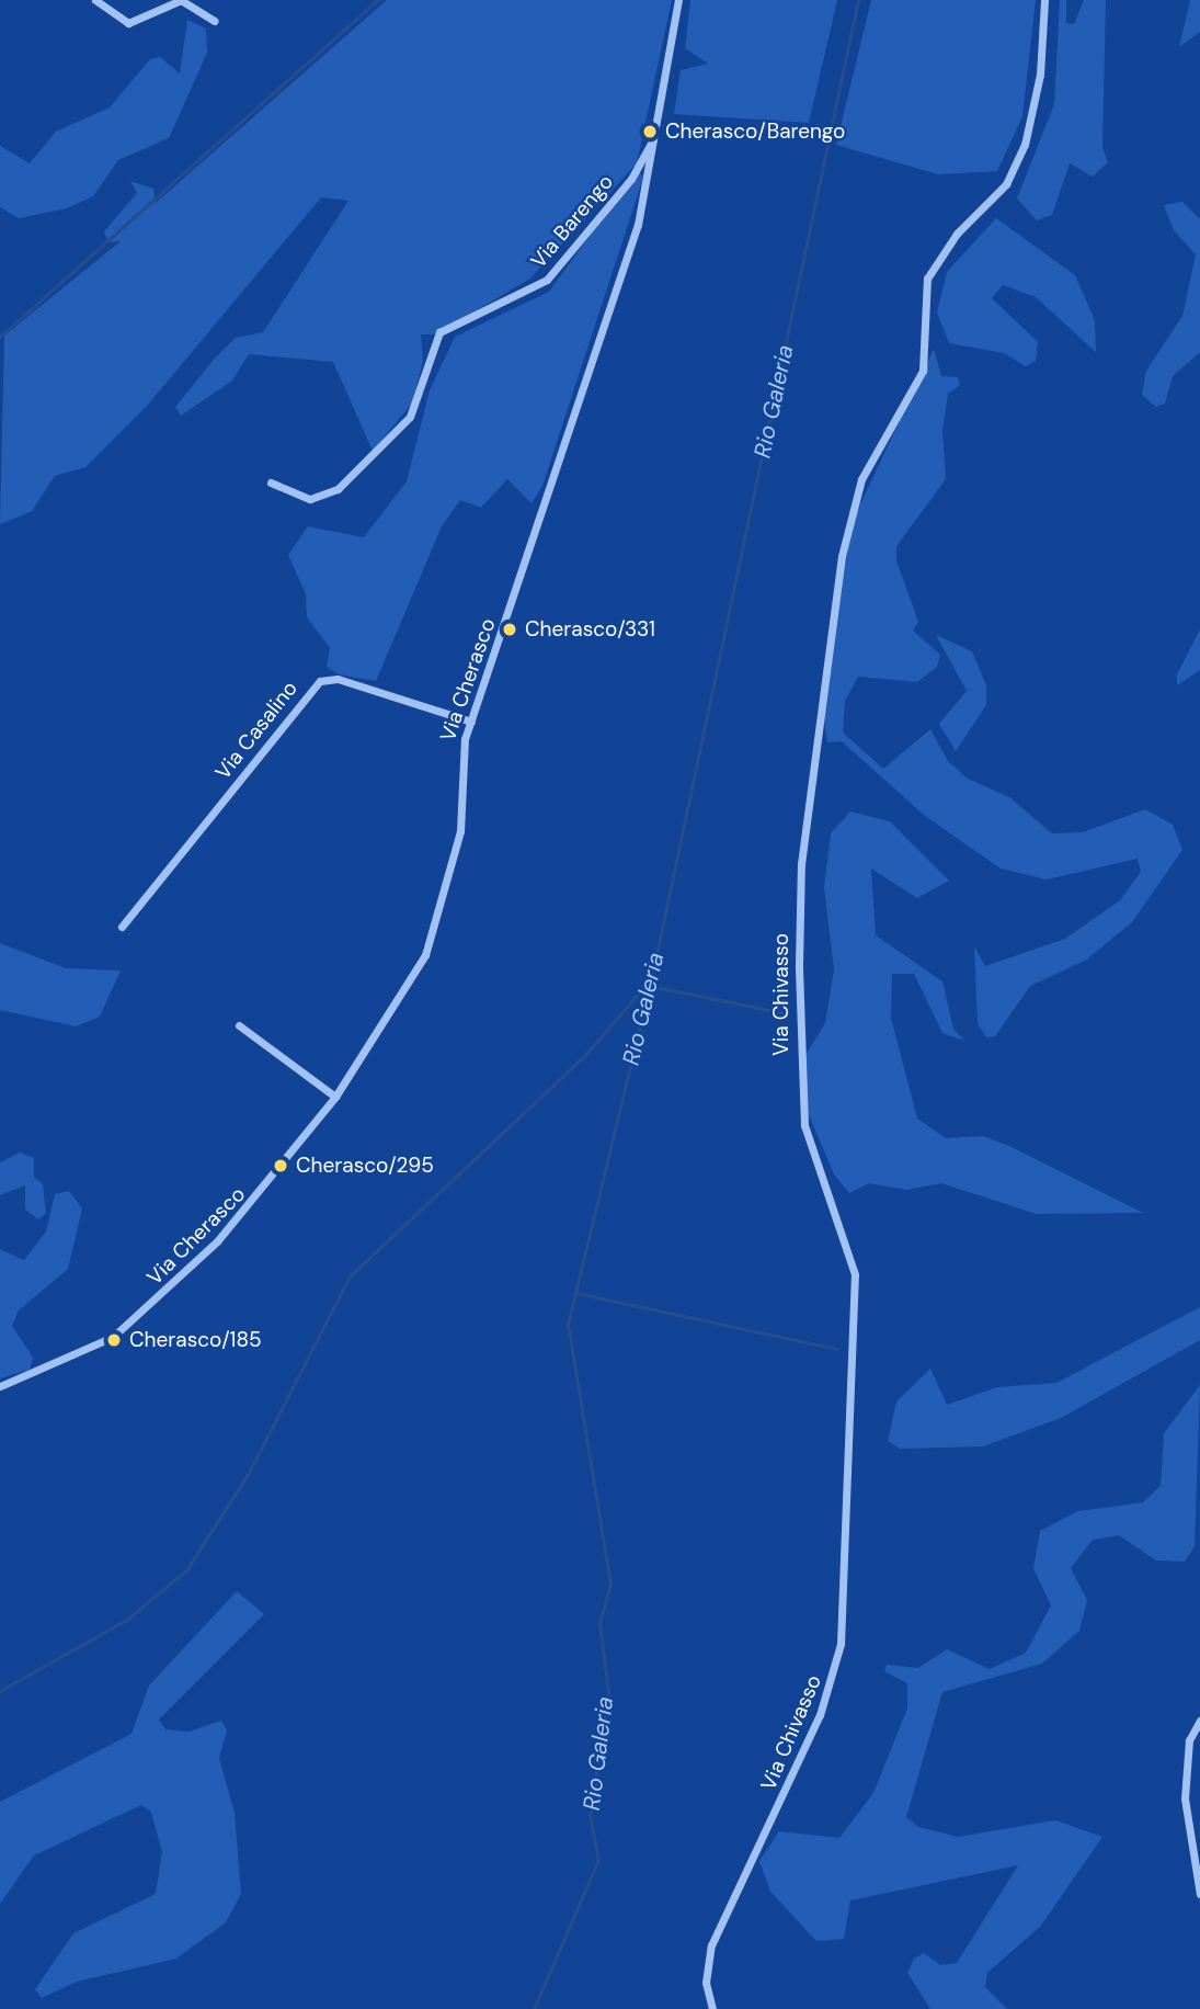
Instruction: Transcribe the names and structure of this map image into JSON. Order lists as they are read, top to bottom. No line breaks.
{"streets":{"street":["Via Barengo","Via Cherasco","Via Casalino","Via Chivasso"]},"crossings":[["Via Barengo","Via Cherasco"],["Via Cherasco","Via Casalino"]],"water":["Rio Galeria"],"places":["Cherasco/Barengo","Cherasco/331","Cherasco/295","Cherasco/185"]}
